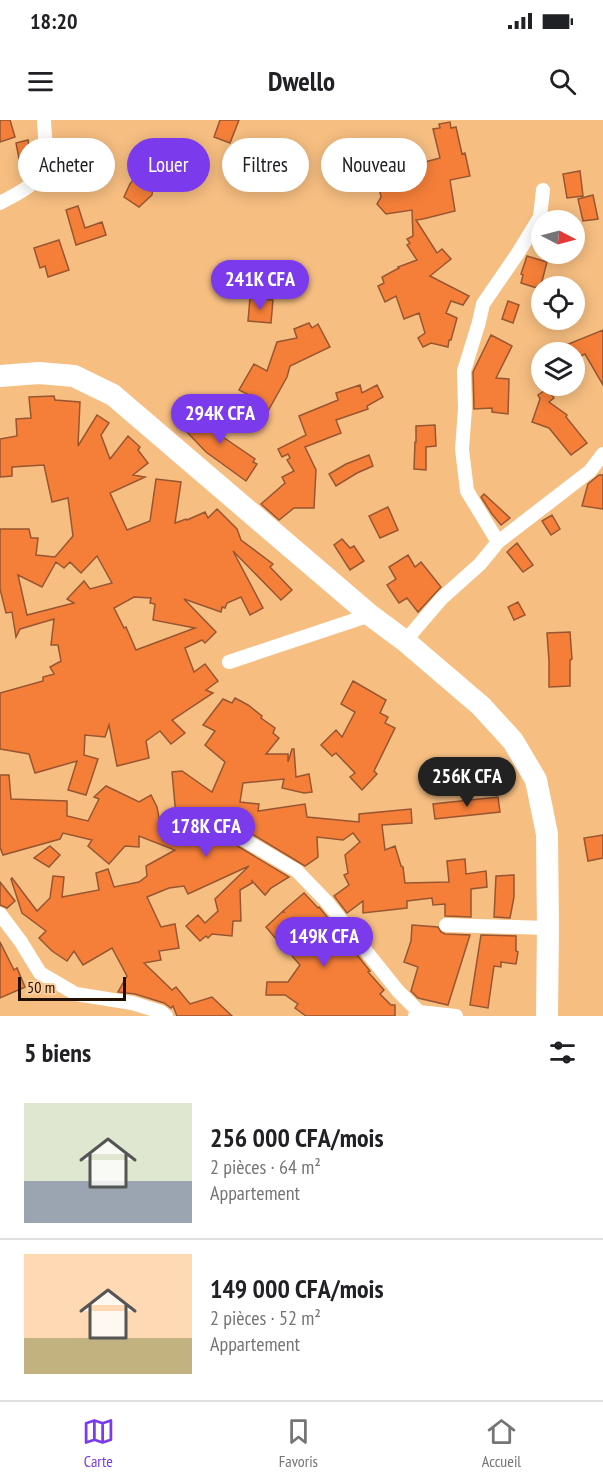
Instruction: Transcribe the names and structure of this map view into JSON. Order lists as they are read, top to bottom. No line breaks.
{"scale_bar":"50 m","north":"right","page":{"status":"18:20","header":"Dwello","chip":["Acheter","Louer","Filtres","Nouveau"],"price":["241K CFA","294K CFA","256K CFA","178K CFA","149K CFA"],"scale":"50 m","heading":"5 biens","list":[{"name":"256 000 CFA/mois","note":"2 pièces · 64 m² · Appartement"},{"name":"149 000 CFA/mois","note":"2 pièces · 52 m² · Appartement"}],"tabs":["Carte","Favoris","Accueil"]}}
